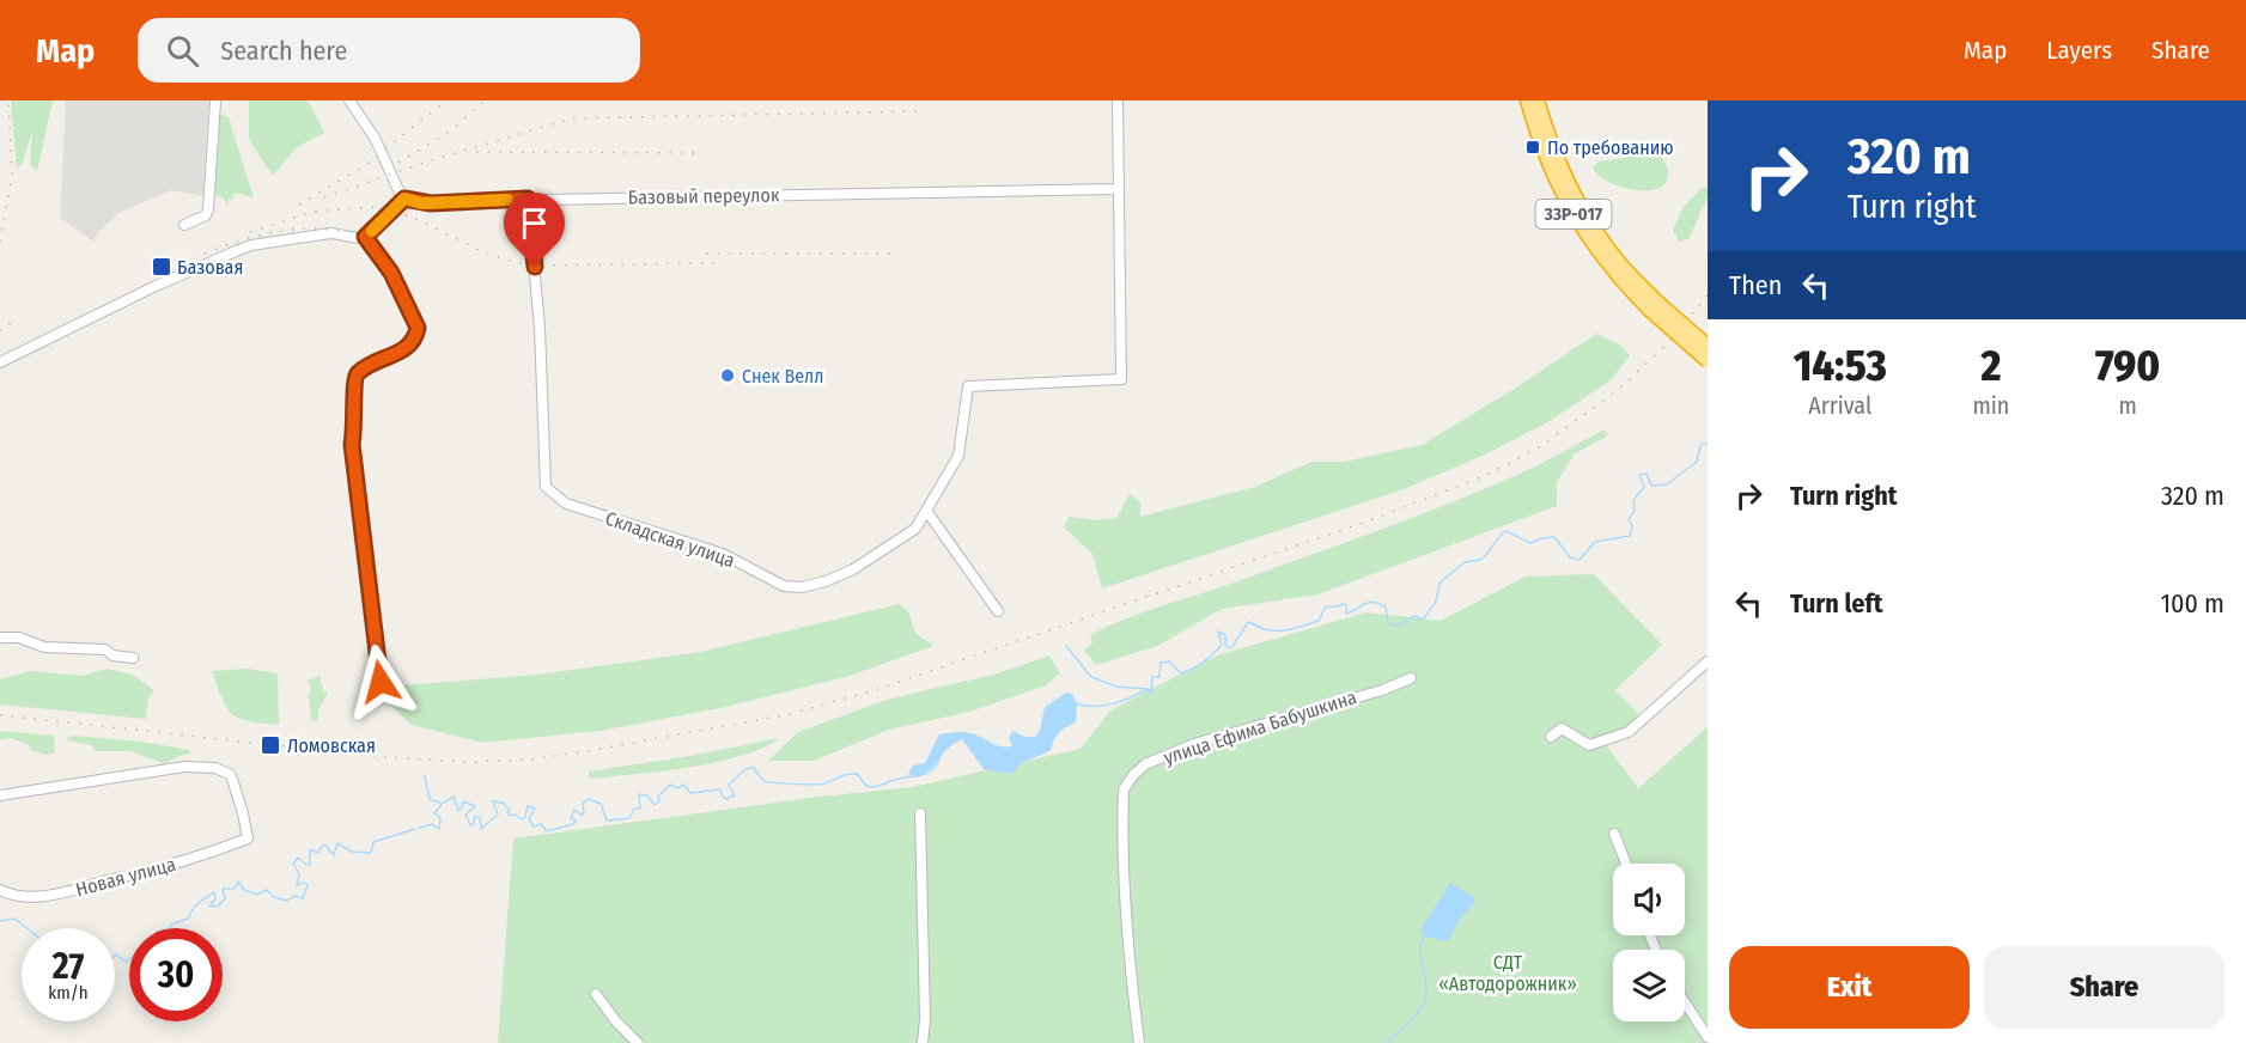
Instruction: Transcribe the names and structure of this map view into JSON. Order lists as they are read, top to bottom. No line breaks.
{"streets":{"highway":["33Р-017"],"street":["Базовый переулок","Складская улица","улица Ефима Бабушкина","Новая улица"]},"crossings":[["Базовый переулок","Складская улица"]],"parks":["СДТ «Автодорожник»"],"places":{"transit":["По требованию","Базовая","Ломовская"],"other":["Снек Велл"]},"page":{"header":"Map","search":"Search here","nav":["Map","Layers","Share"],"turn":["320 m","Turn right"],"then":"Then","eta":["14:53","Arrival","2","min","790","m"],"list":[{"name":"Turn right","value":"320 m"},{"name":"Turn left","value":"100 m"}],"speed":"27 km/h","limit":"30","buttons":["Exit","Share"]}}
